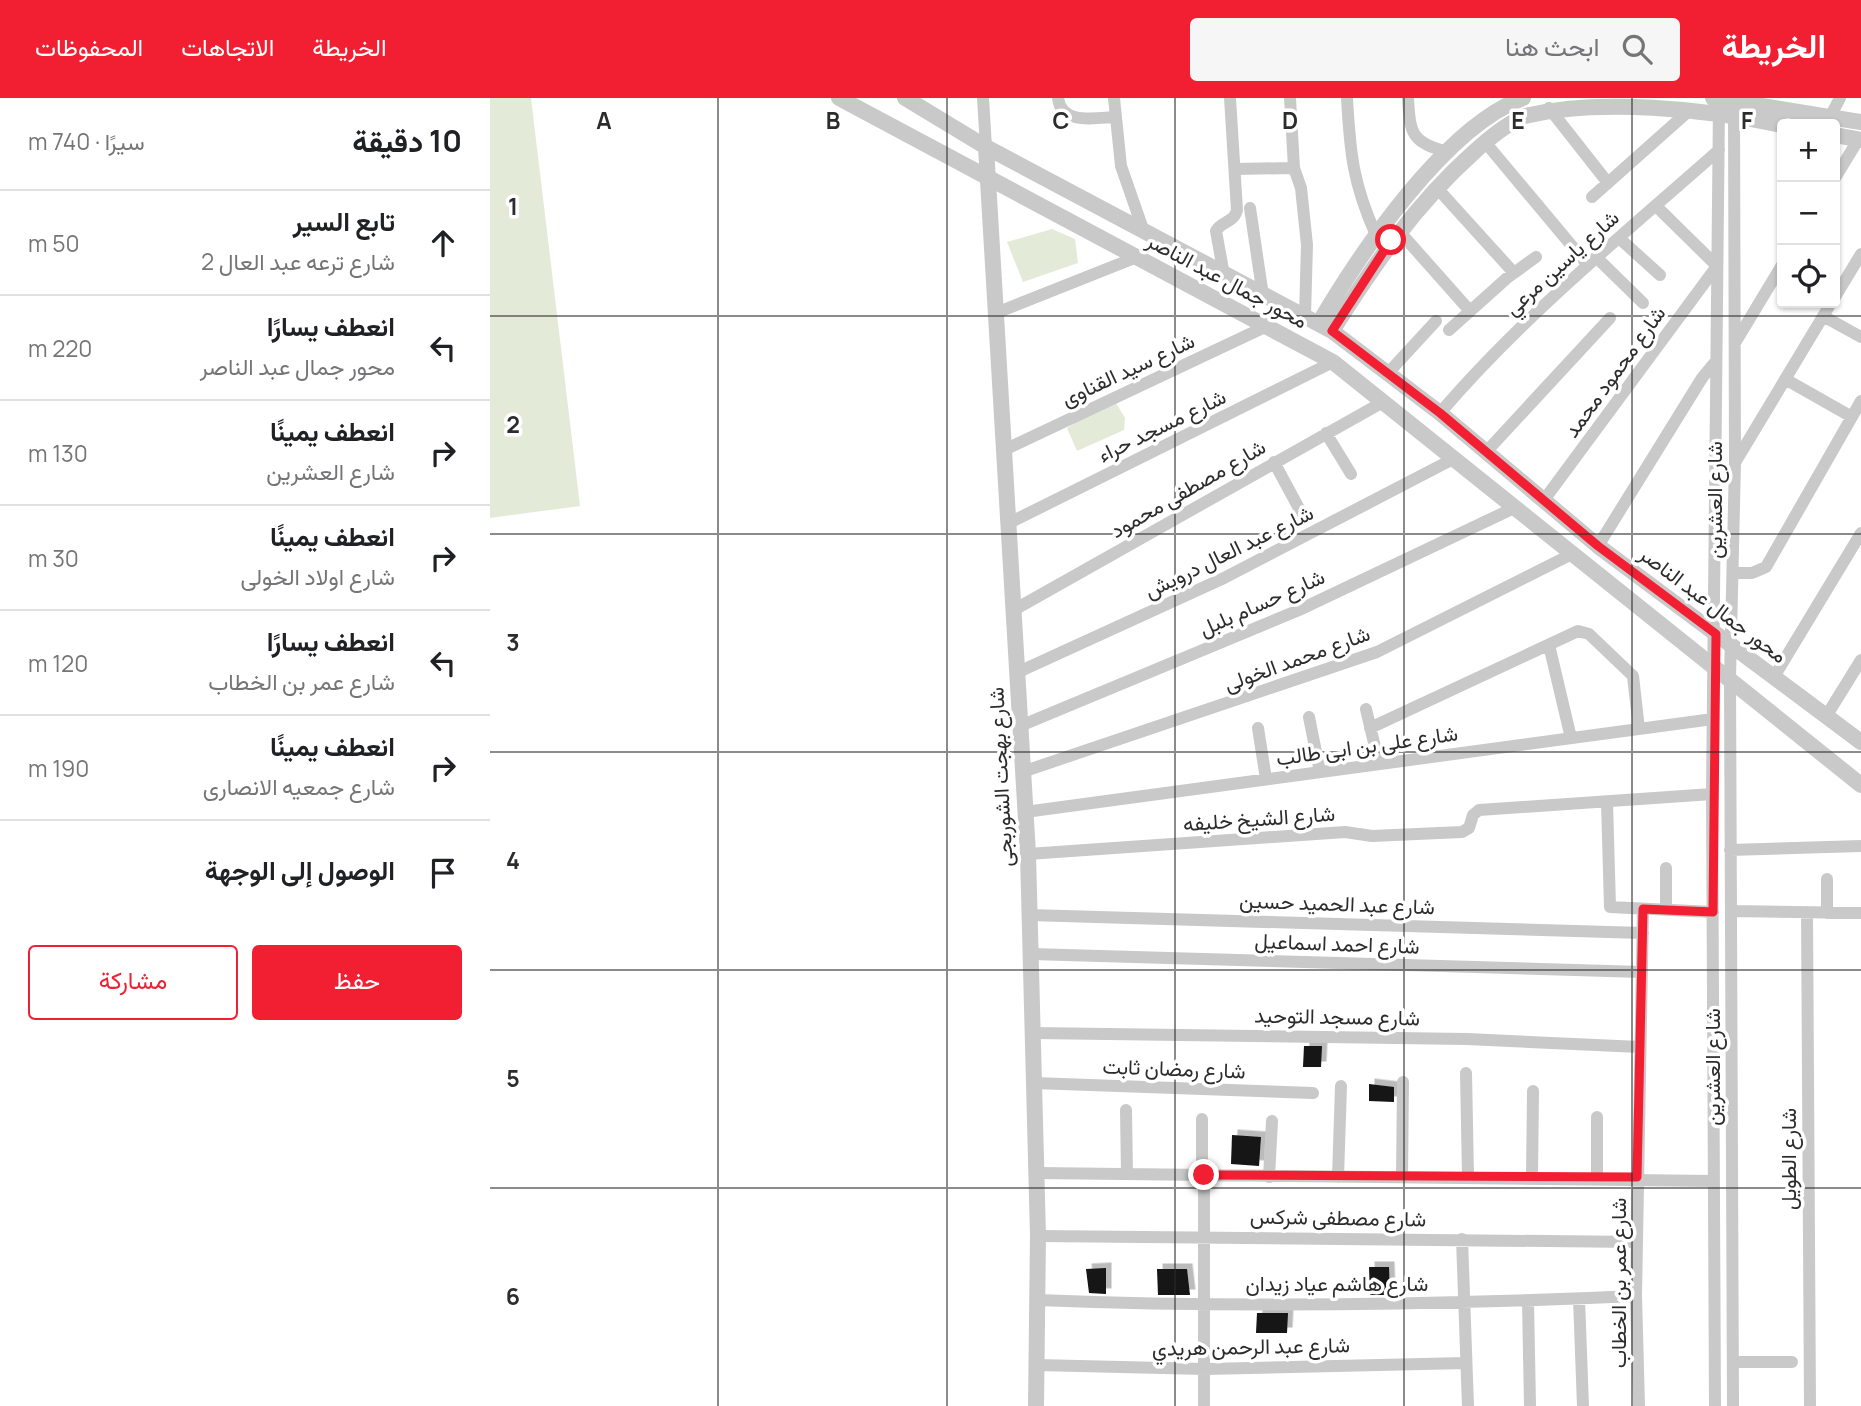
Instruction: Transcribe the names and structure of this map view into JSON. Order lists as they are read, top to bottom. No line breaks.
{"streets":{"street":["شارع ياسين مرعي","محور جمال عبد الناصر","شارع سيد القناوى","شارع محمود محمد","شارع مسجد حراء","شارع مصطفى محمود","شارع العشرين","شارع عبد العال درويش","شارع حسام بلبل","شارع محمد الخولى","شارع على بن ابى طالب","شارع بهجت الشوربجى","شارع الشيخ خليفه","شارع عبد الحميد حسين","شارع احمد اسماعيل","شارع مسجد التوحيد","شارع رمضان ثابت","شارع الطويل","شارع مصطفى شركس","شارع عمر بن الخطاب","شارع هاشم عياد زيدان","شارع عبد الرحمن هريدي"]},"crossings":[["شارع ياسين مرعي","محور جمال عبد الناصر"],["شارع ياسين مرعي","شارع العشرين"],["محور جمال عبد الناصر","شارع سيد القناوى"],["محور جمال عبد الناصر","شارع محمود محمد"],["محور جمال عبد الناصر","شارع مسجد حراء"],["محور جمال عبد الناصر","شارع مصطفى محمود"],["محور جمال عبد الناصر","شارع العشرين"],["محور جمال عبد الناصر","شارع عبد العال درويش"],["محور جمال عبد الناصر","شارع حسام بلبل"],["محور جمال عبد الناصر","شارع محمد الخولى"],["محور جمال عبد الناصر","شارع بهجت الشوربجى"],["شارع سيد القناوى","شارع بهجت الشوربجى"],["شارع محمود محمد","شارع العشرين"],["شارع مسجد حراء","شارع بهجت الشوربجى"],["شارع مصطفى محمود","شارع بهجت الشوربجى"],["شارع العشرين","شارع على بن ابى طالب"],["شارع عبد العال درويش","شارع بهجت الشوربجى"],["شارع حسام بلبل","شارع بهجت الشوربجى"],["شارع محمد الخولى","شارع بهجت الشوربجى"],["شارع على بن ابى طالب","شارع بهجت الشوربجى"],["شارع بهجت الشوربجى","شارع الشيخ خليفه"],["شارع بهجت الشوربجى","شارع عبد الحميد حسين"],["شارع بهجت الشوربجى","شارع احمد اسماعيل"],["شارع بهجت الشوربجى","شارع مسجد التوحيد"],["شارع بهجت الشوربجى","شارع رمضان ثابت"],["شارع بهجت الشوربجى","شارع مصطفى شركس"],["شارع بهجت الشوربجى","شارع هاشم عياد زيدان"],["شارع بهجت الشوربجى","شارع عبد الرحمن هريدي"],["شارع عبد الحميد حسين","شارع عمر بن الخطاب"],["شارع احمد اسماعيل","شارع عمر بن الخطاب"],["شارع مسجد التوحيد","شارع عمر بن الخطاب"],["شارع مصطفى شركس","شارع عمر بن الخطاب"],["شارع عمر بن الخطاب","شارع هاشم عياد زيدان"]],"page":{"header":"الخريطة","search":"ابحث هنا","nav":["الخريطة","الاتجاهات","المحفوظات"],"heading":["10 دقيقة","سيرًا · 740 m"],"map_buttons":["+","−"],"list":[["تابع السير","شارع ترعه عبد العال 2","50 m"],["انعطف يسارًا","محور جمال عبد الناصر","220 m"],["انعطف يمينًا","شارع العشرين","130 m"],["انعطف يمينًا","شارع اولاد الخولى","30 m"],["انعطف يسارًا","شارع عمر بن الخطاب","120 m"],["انعطف يمينًا","شارع جمعيه الانصارى","190 m"],"الوصول إلى الوجهة"],"buttons":["حفظ","مشاركة"]},"grid":{"columns":["A","B","C","D","E","F"],"rows":["1","2","3","4","5","6"]}}
